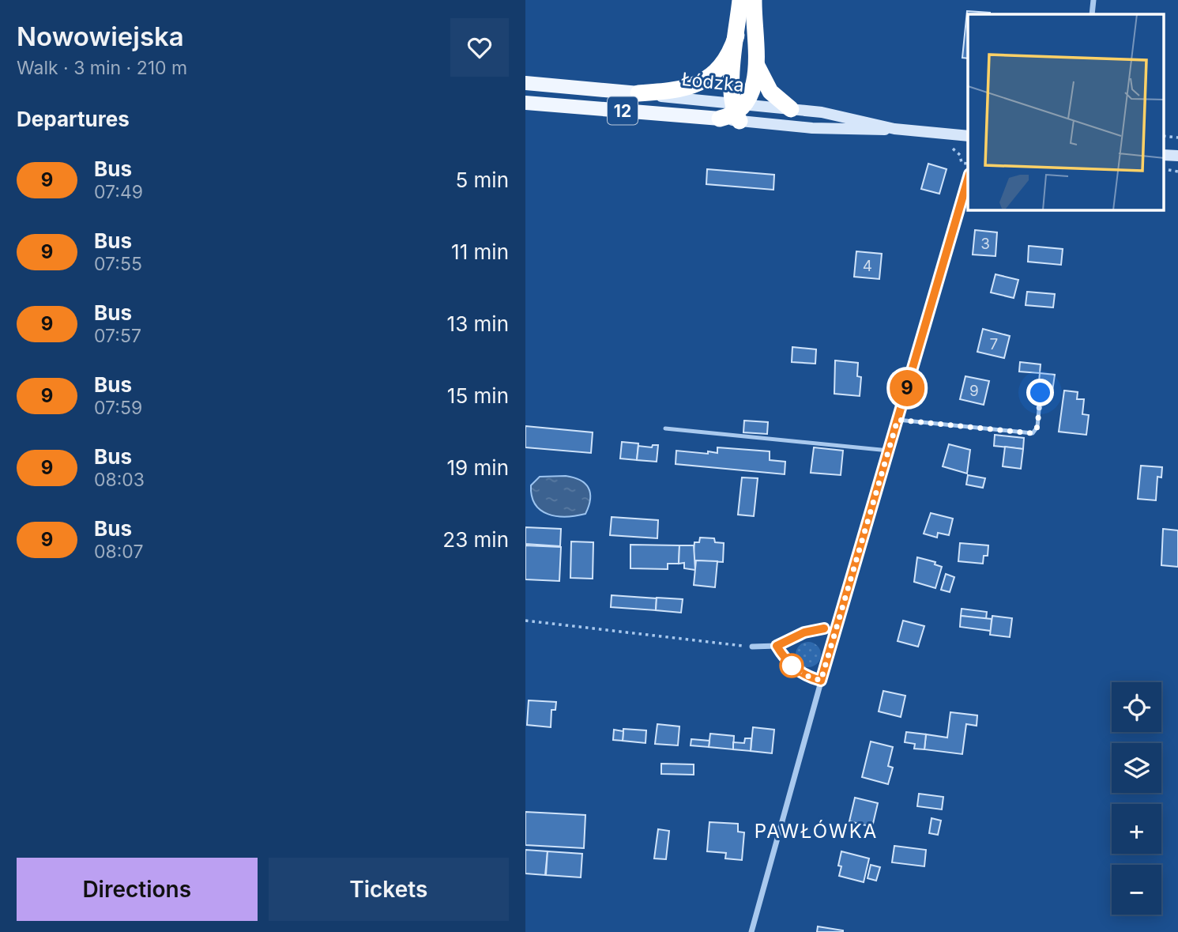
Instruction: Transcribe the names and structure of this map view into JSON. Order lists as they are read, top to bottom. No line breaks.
{"streets":{"highway":["12"],"main road":["Łódzka"]},"crossings":[["Łódzka","12"]],"districts":["PAWŁÓWKA"],"lines":["bus line 9"],"house_numbers":["3","4","7","9"],"page":{"heading":[["Nowowiejska","Walk · 3 min · 210 m"],"Departures"],"on_map":"9","list":[{"mark":"9","name":"Bus","note":"07:49","value":"5 min"},{"mark":"9","name":"Bus","note":"07:55","value":"11 min"},{"mark":"9","name":"Bus","note":"07:57","value":"13 min"},{"mark":"9","name":"Bus","note":"07:59","value":"15 min"},{"mark":"9","name":"Bus","note":"08:03","value":"19 min"},{"mark":"9","name":"Bus","note":"08:07","value":"23 min"}],"map_buttons":["+","−"],"buttons":["Directions","Tickets"]}}
